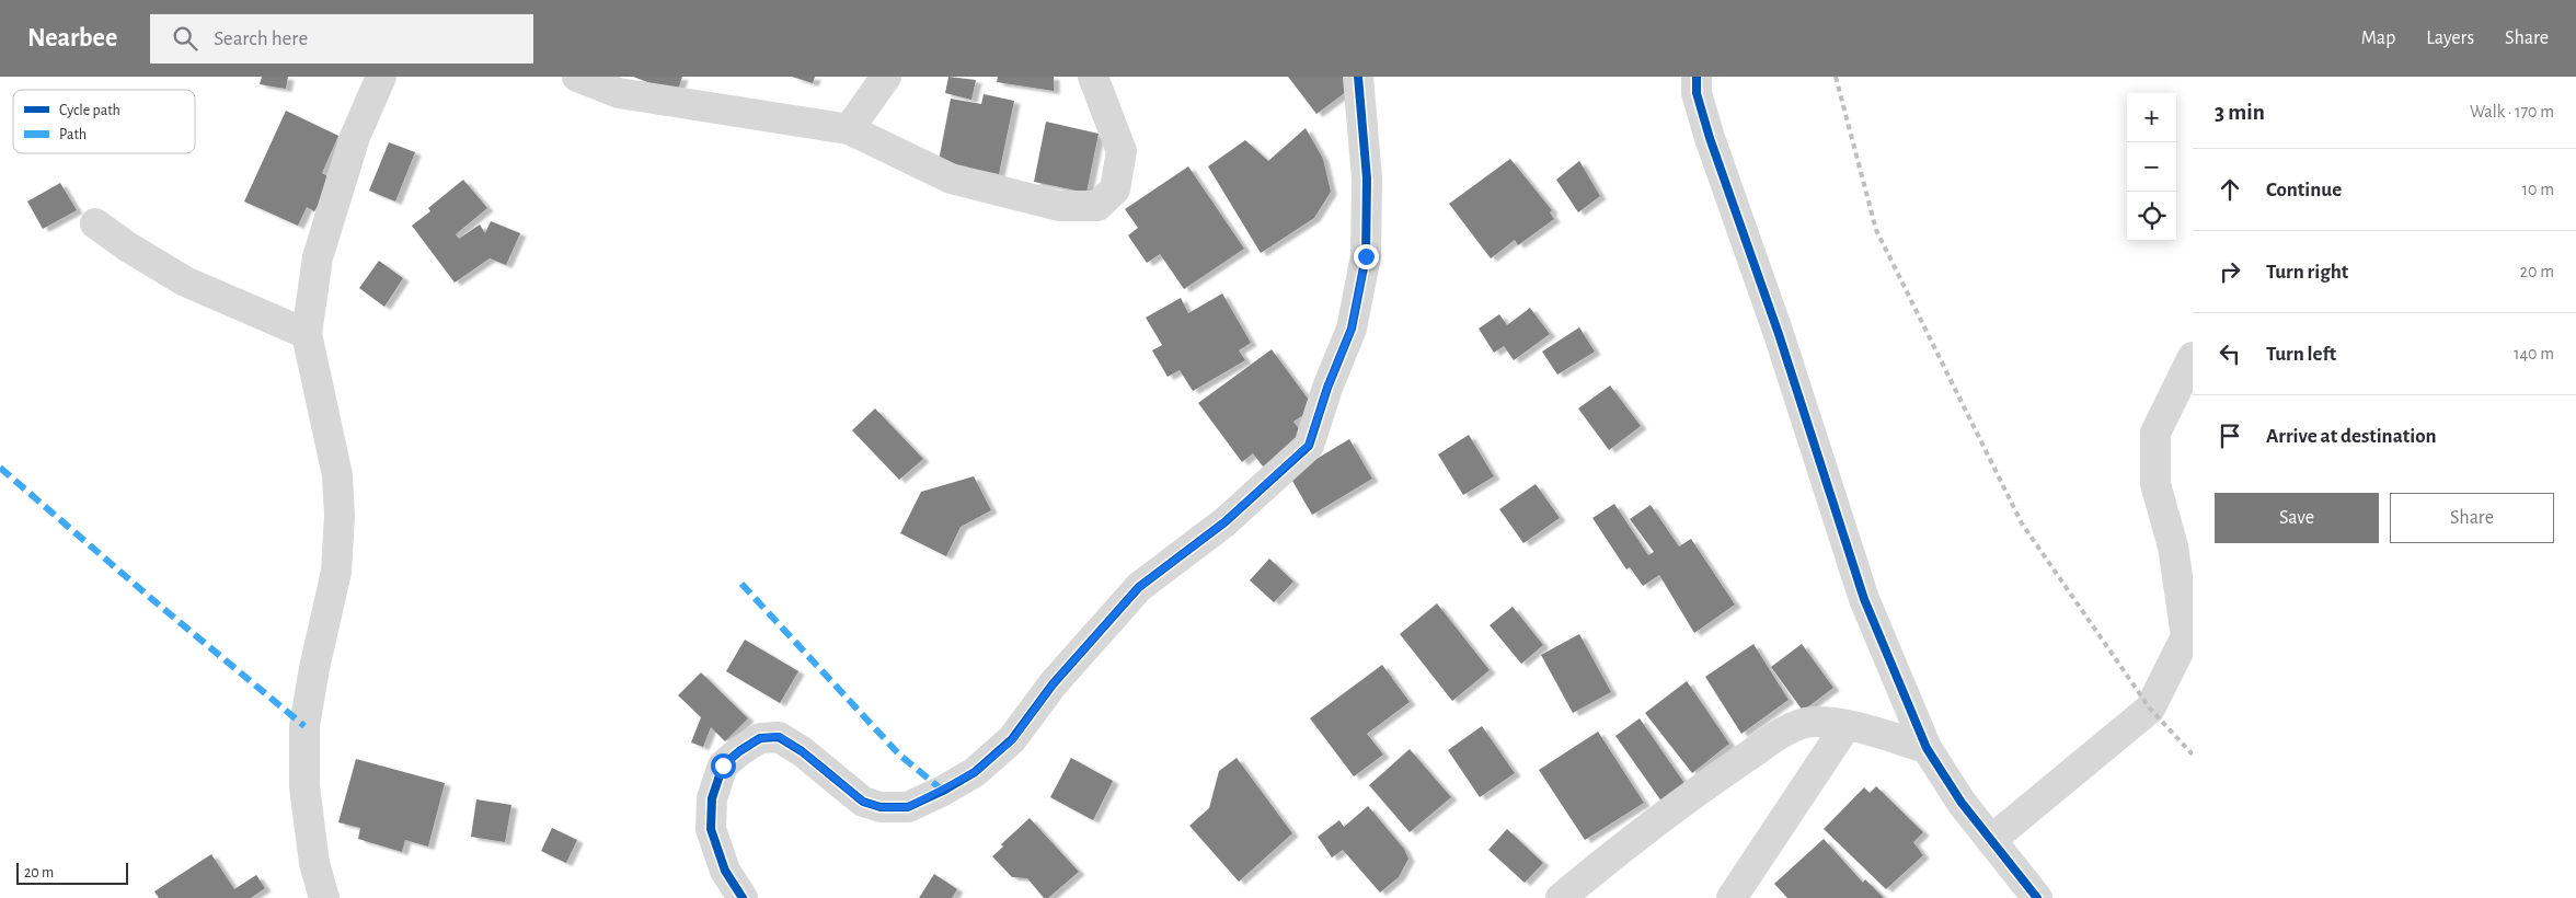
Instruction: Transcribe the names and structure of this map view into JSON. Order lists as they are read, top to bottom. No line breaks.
{"legend":["Cycle path","Path"],"scale_bar":"20 m","page":{"header":"Nearbee","search":"Search here","nav":["Map","Layers","Share"],"heading":["3 min","Walk · 170 m"],"map_buttons":["+","−"],"list":[["Continue","10 m"],["Turn right","20 m"],["Turn left","140 m"],"Arrive at destination"],"buttons":["Save","Share"],"scale":"20 m"}}
